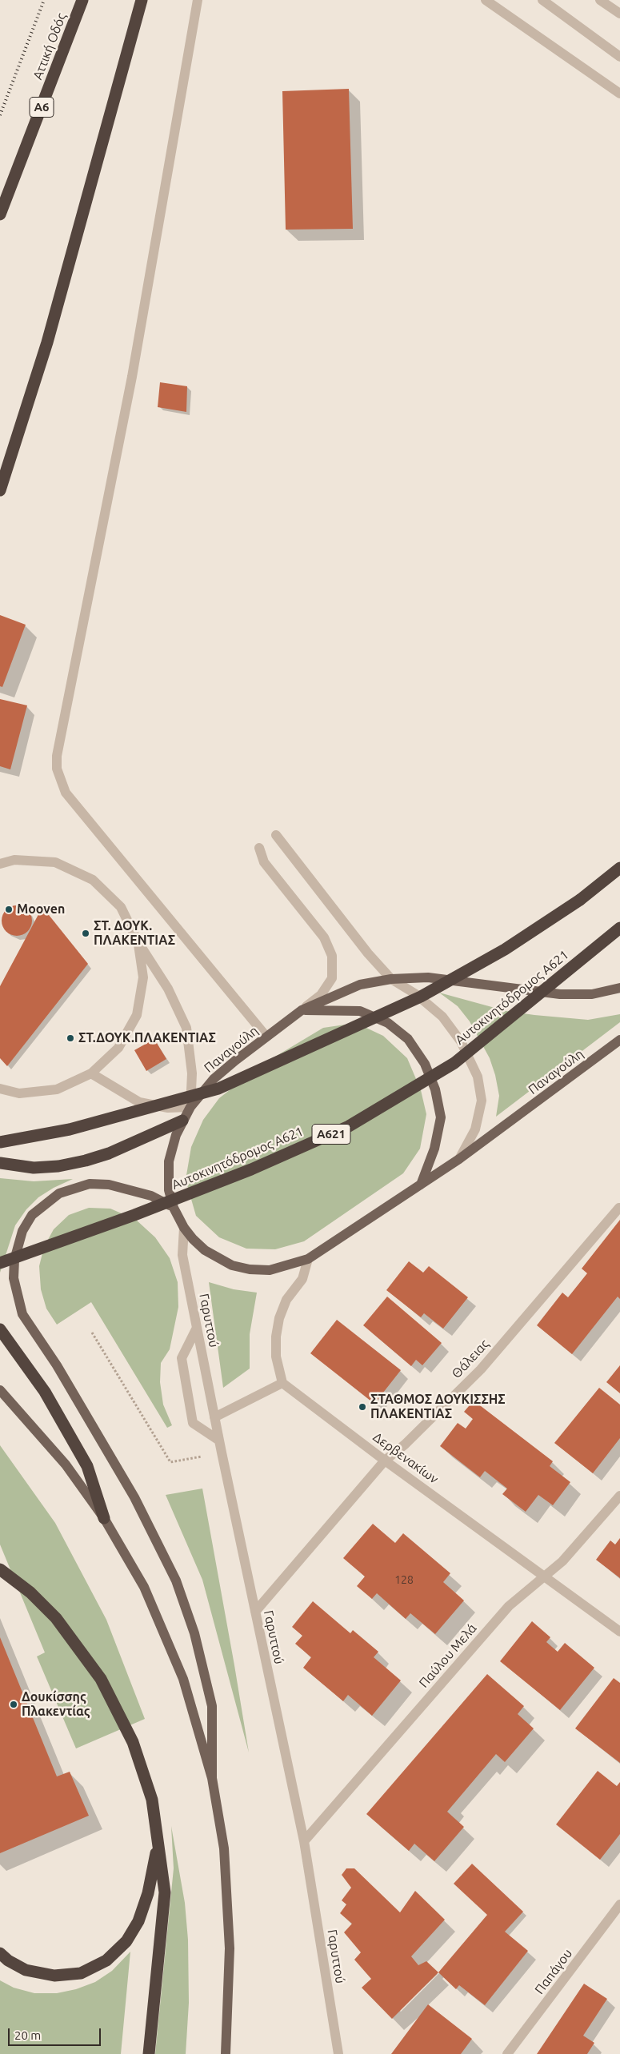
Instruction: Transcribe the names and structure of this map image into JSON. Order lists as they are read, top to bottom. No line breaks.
{"streets":{"highway":["Αττική Οδός","Α6","Αυτοκινητόδρομος Α621","Α621"],"main road":["Παναγούλη"],"street":["Γαρυττού","Θάλειας","Δερβενακίων","Παύλου Μελά","Παπάγου"]},"crossings":[["Παναγούλη","Γαρυττού"],["Γαρυττού","Θάλειας"],["Γαρυττού","Παύλου Μελά"],["Θάλειας","Δερβενακίων"],["Δερβενακίων","Παύλου Μελά"]],"places":["Mooven","ΣΤ. ΔΟΥΚ. ΠΛΑΚΕΝΤΙΑΣ","ΣΤ.ΔΟΥΚ.ΠΛΑΚΕΝΤΙΑΣ","ΣΤΑΘΜΟΣ ΔΟΥΚΙΣΣΗΣ ΠΛΑΚΕΝΤΙΑΣ","Δουκίσσης Πλακεντίας"],"house_numbers":["128"],"scale_bar":"20 m"}
